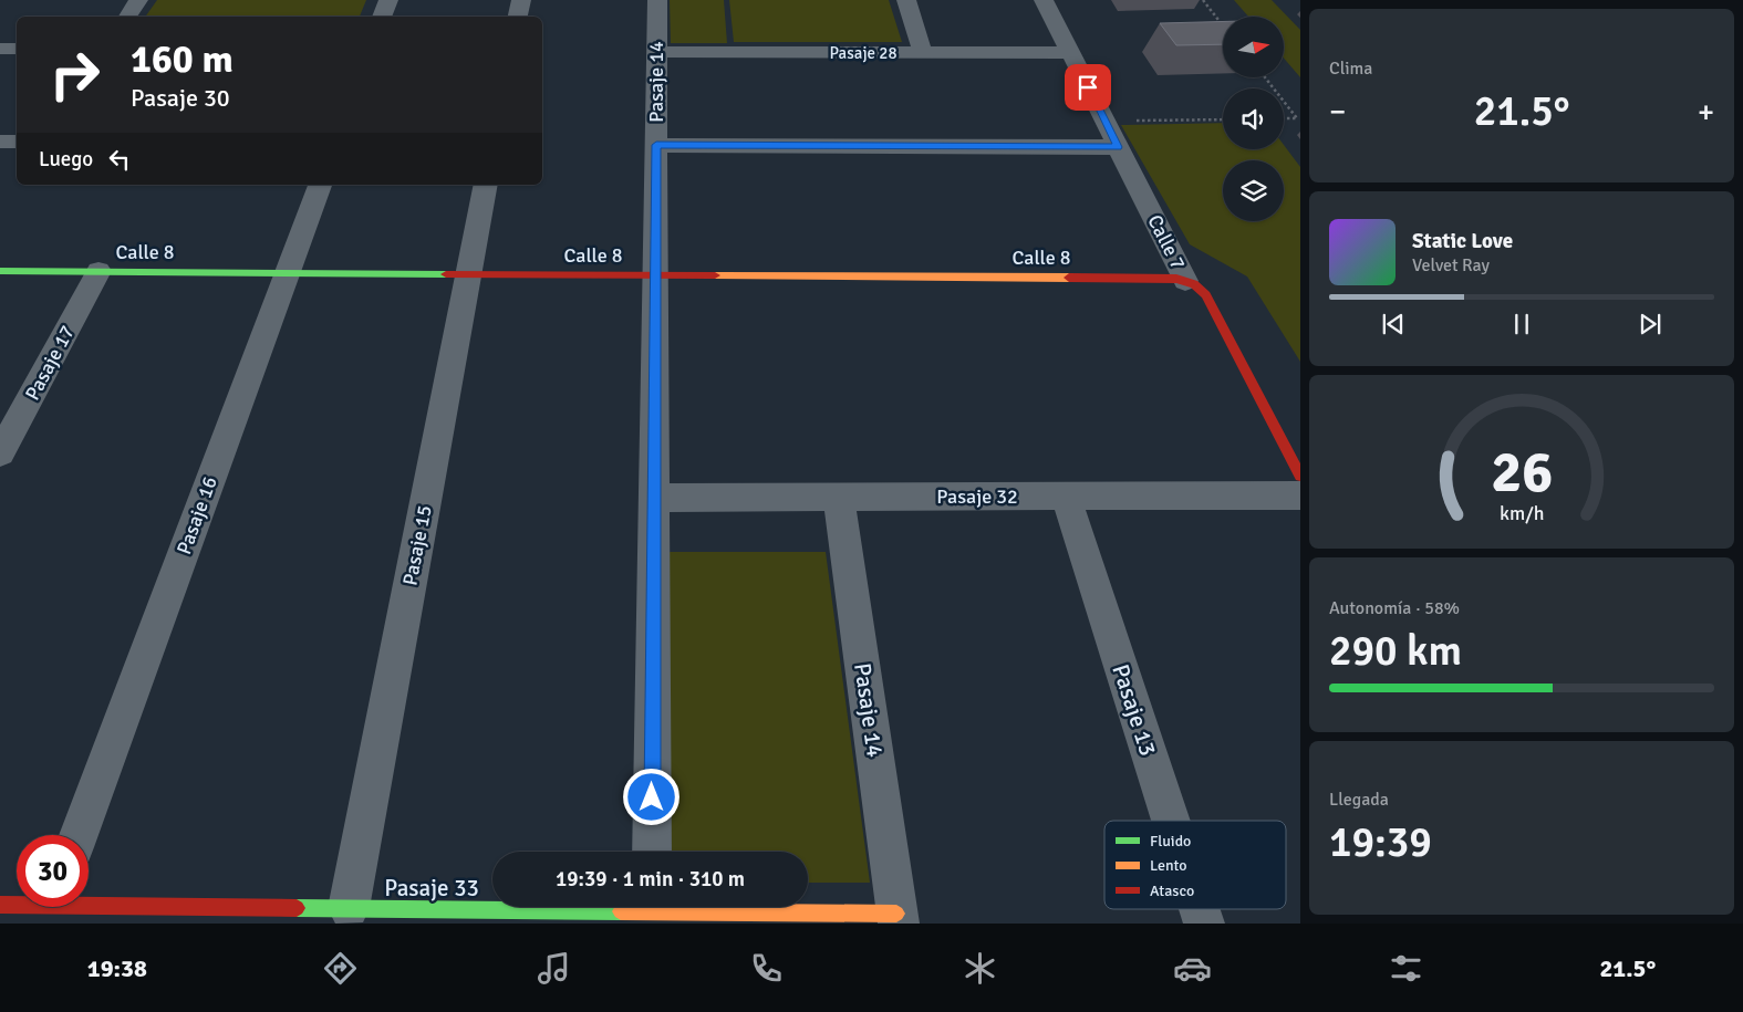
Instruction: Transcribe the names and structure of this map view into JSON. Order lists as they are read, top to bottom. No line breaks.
{"streets":{"street":["Pasaje 28","Pasaje 14","Calle 7","Calle 8","Pasaje 17","Pasaje 32","Pasaje 16","Pasaje 15","Pasaje 13","Pasaje 33"]},"crossings":[["Pasaje 28","Pasaje 14"],["Pasaje 28","Calle 7"],["Pasaje 14","Calle 8"],["Pasaje 14","Pasaje 32"],["Pasaje 14","Pasaje 33"],["Calle 7","Calle 8"],["Calle 8","Pasaje 17"],["Calle 8","Pasaje 16"],["Calle 8","Pasaje 15"],["Pasaje 32","Pasaje 13"],["Pasaje 15","Pasaje 33"]],"legend":["Fluido","Lento","Atasco"],"north":"right","page":{"tile":["Clima",["Autonomía · 58%","290 km"],["Llegada","19:39"]],"turn":["160 m","Pasaje 30"],"heat":["−","21.5°","+"],"then":"Luego","song":["Static Love","Velvet Ray"],"limit":"30","trip":"19:39 · 1 min · 310 m","tabs":["19:38","21.5°"],"gauge":["26","km/h"]}}
